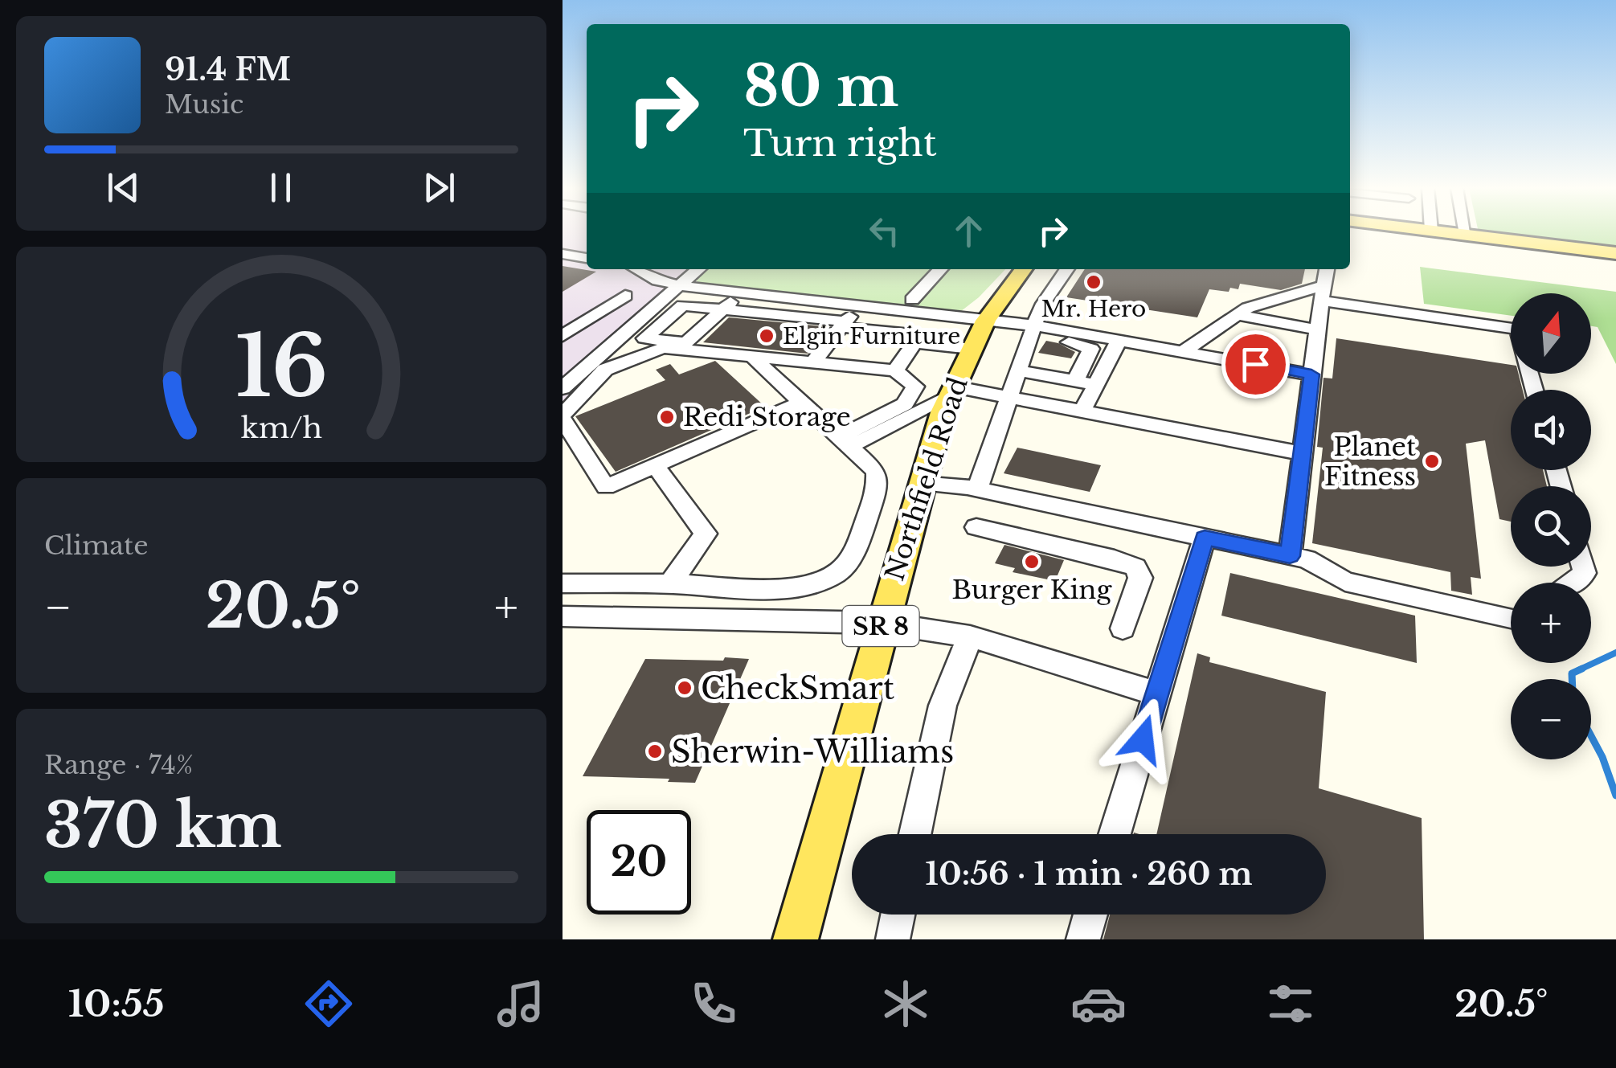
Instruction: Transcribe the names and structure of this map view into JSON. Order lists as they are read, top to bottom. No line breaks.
{"streets":{"main road":["Northfield Road","SR 8"]},"places":["Mr. Hero","Elgin Furniture","Redi Storage","Planet Fitness","Burger King","CheckSmart","Sherwin-Williams"],"north":"top","page":{"turn":["80 m","Turn right"],"song":["91.4 FM","Music"],"map_buttons":["+","−"],"tile":["Climate",["Range · 74%","370 km"]],"heat":["−","20.5°","+"],"limit":"20","trip":"10:56 · 1 min · 260 m","tabs":["10:55","20.5°"],"gauge":["16","km/h"]}}
